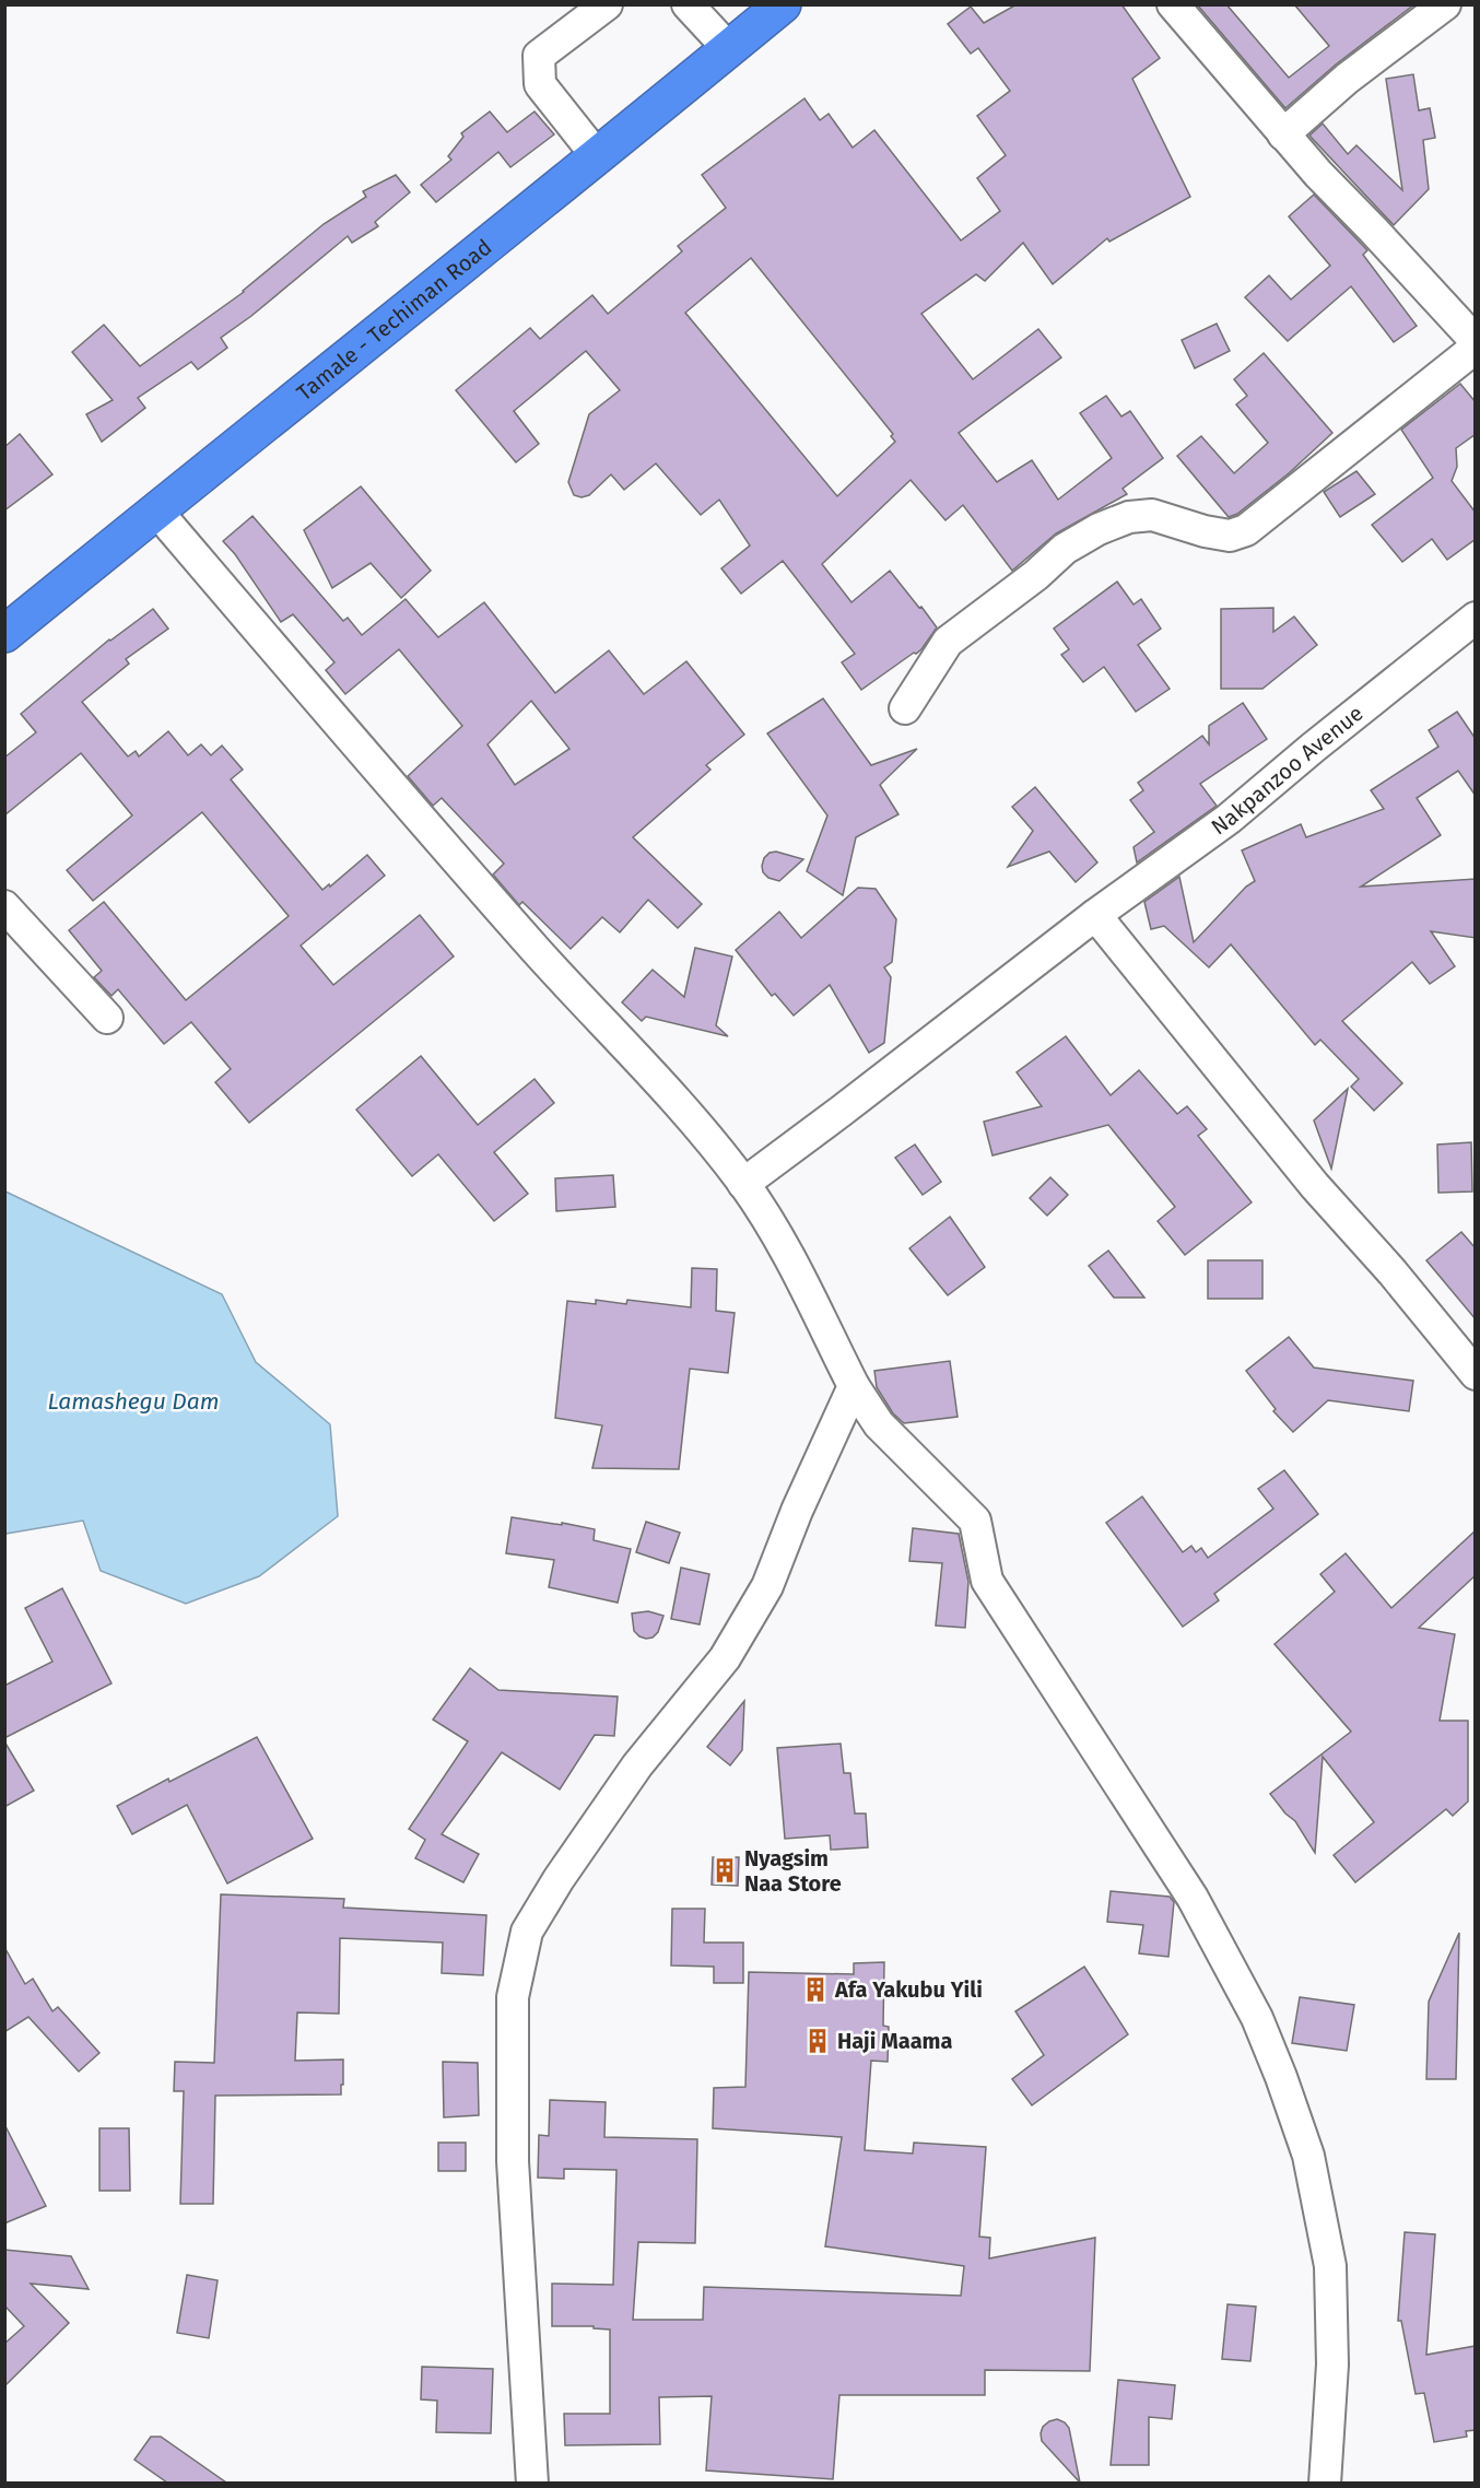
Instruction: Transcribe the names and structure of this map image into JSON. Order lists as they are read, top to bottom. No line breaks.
{"streets":{"highway":["Tamale - Techiman Road"],"street":["Nakpanzoo Avenue"]},"water":["Lamashegu Dam"],"places":{"building":["Nyagsim Naa Store","Afa Yakubu Yili","Haji Maama"]}}
